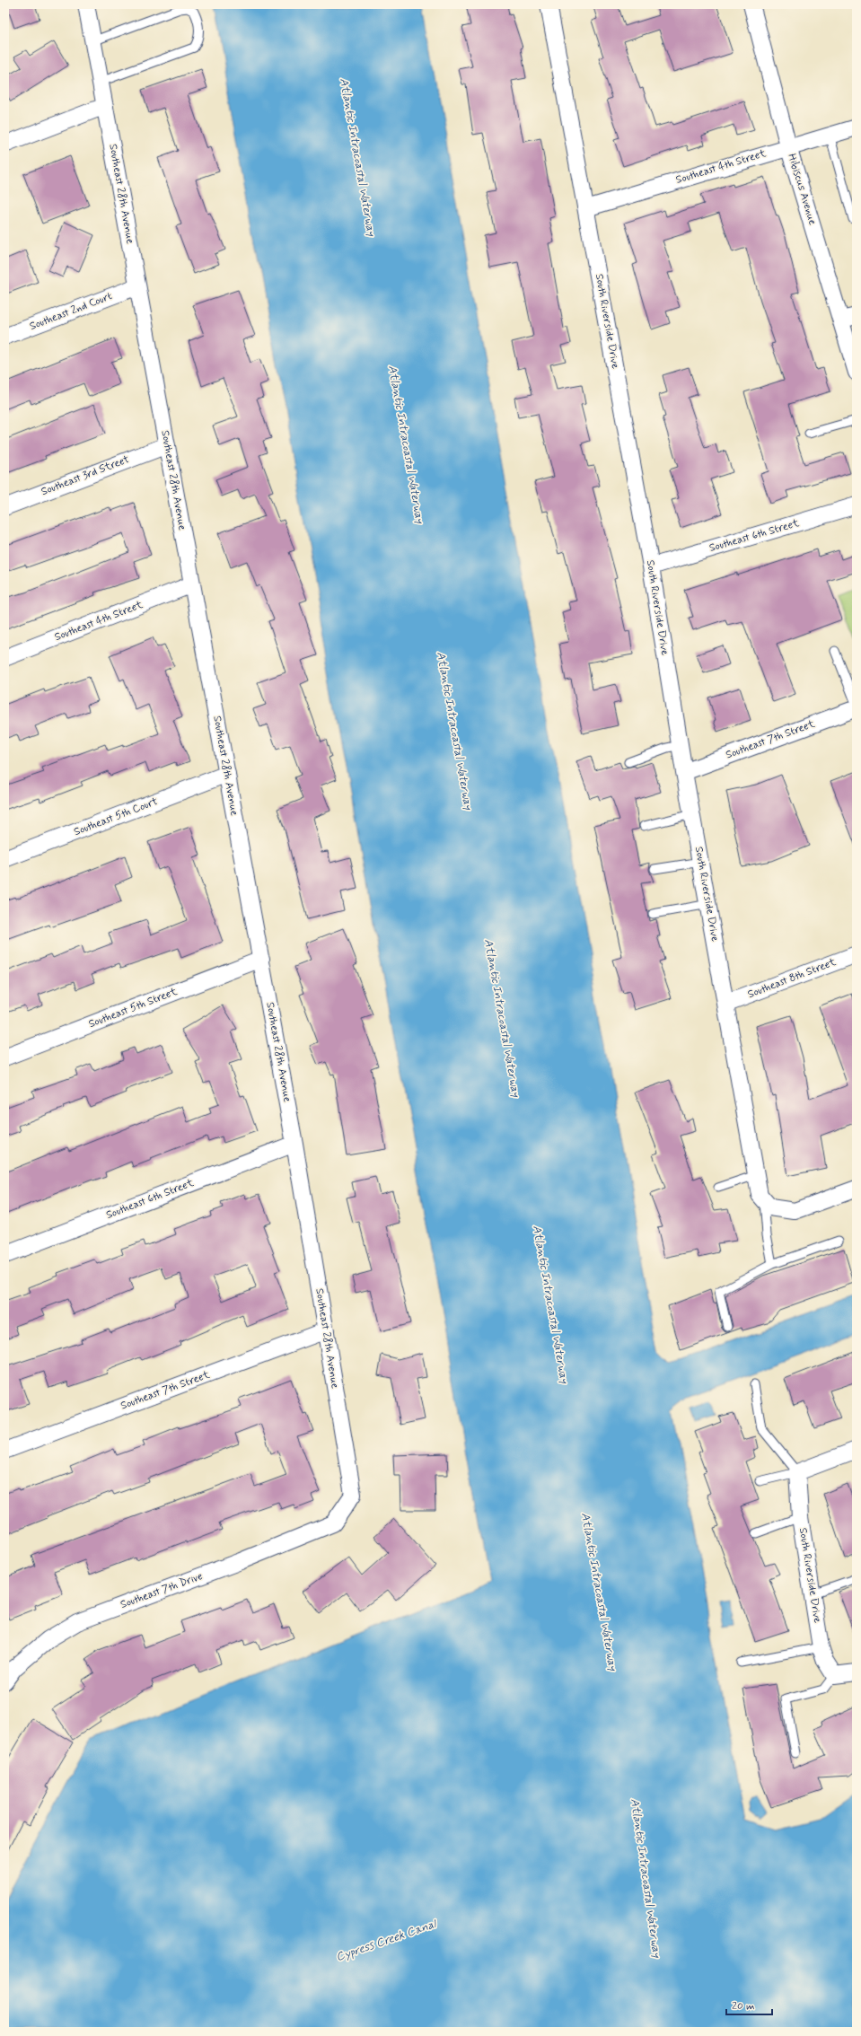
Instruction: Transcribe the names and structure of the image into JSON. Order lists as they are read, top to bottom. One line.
{"streets":{"street":["Southeast 4th Street","Hibiscus Avenue","Southeast 28th Avenue","Southeast 2nd Court","South Riverside Drive","Southeast 3rd Street","Southeast 6th Street","Southeast 7th Street","Southeast 5th Court","Southeast 8th Street","Southeast 5th Street","Southeast 7th Drive"]},"crossings":[["Southeast 4th Street","Hibiscus Avenue"],["Southeast 4th Street","Southeast 28th Avenue"],["Southeast 4th Street","South Riverside Drive"],["Southeast 28th Avenue","Southeast 2nd Court"],["Southeast 28th Avenue","Southeast 3rd Street"],["Southeast 28th Avenue","Southeast 6th Street"],["Southeast 28th Avenue","Southeast 7th Street"],["Southeast 28th Avenue","Southeast 5th Court"],["Southeast 28th Avenue","Southeast 5th Street"],["Southeast 28th Avenue","Southeast 7th Drive"],["South Riverside Drive","Southeast 6th Street"],["South Riverside Drive","Southeast 7th Street"],["South Riverside Drive","Southeast 8th Street"]],"water":["Atlantic Intracoastal Waterway","Cypress Creek Canal"],"scale_bar":"20 m"}
